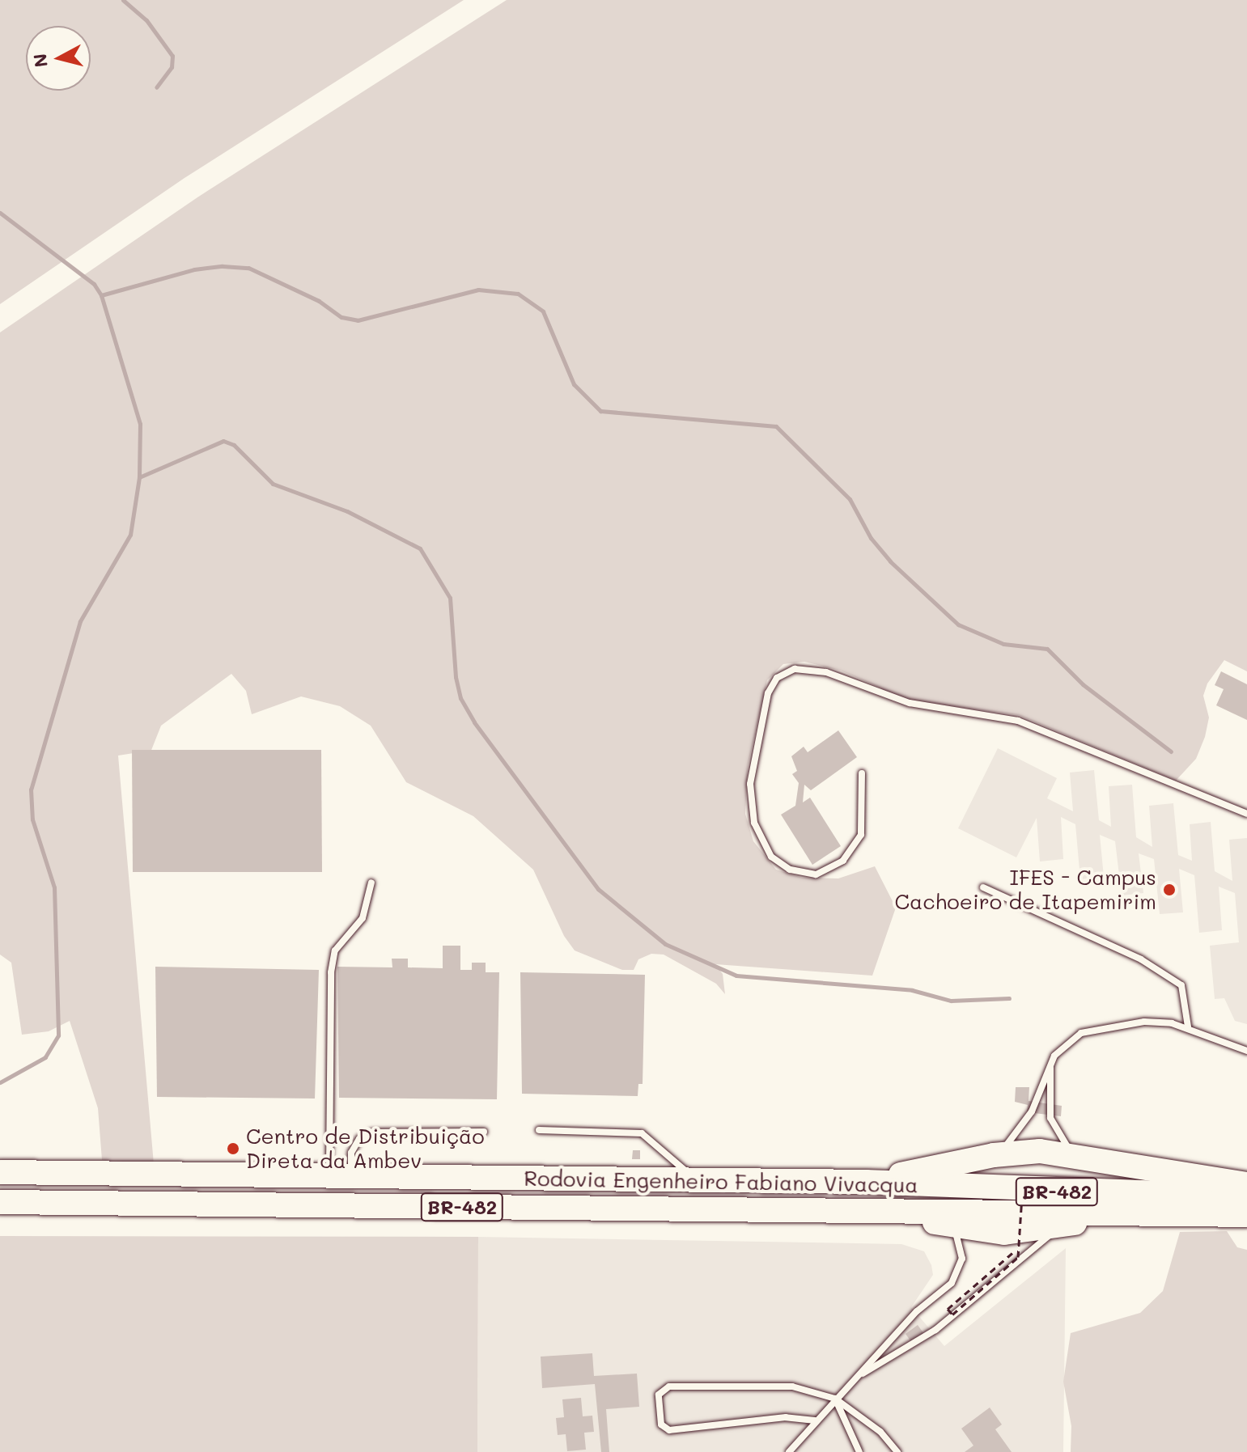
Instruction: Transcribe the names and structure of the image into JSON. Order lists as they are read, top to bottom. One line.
{"streets":{"highway":["Rodovia Engenheiro Fabiano Vivacqua","BR-482"]},"places":["IFES - Campus Cachoeiro de Itapemirim","Centro de Distribuição Direta da Ambev"],"north":"left"}
